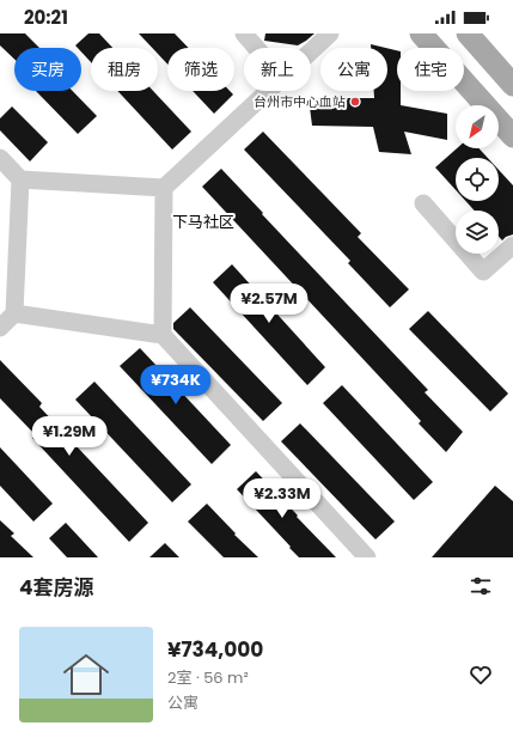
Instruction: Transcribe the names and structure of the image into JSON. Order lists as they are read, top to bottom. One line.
{"districts":["下马社区"],"places":["台州市中心血站"],"north":"bottom left","page":{"status":"20:21","chip":["买房","租房","筛选","新上","公寓","住宅"],"price":["¥2.57M","¥734K","¥1.29M","¥2.33M"],"heading":"4套房源","list":[{"name":"¥734,000","note":"2室 · 56 m² · 公寓"}]}}
